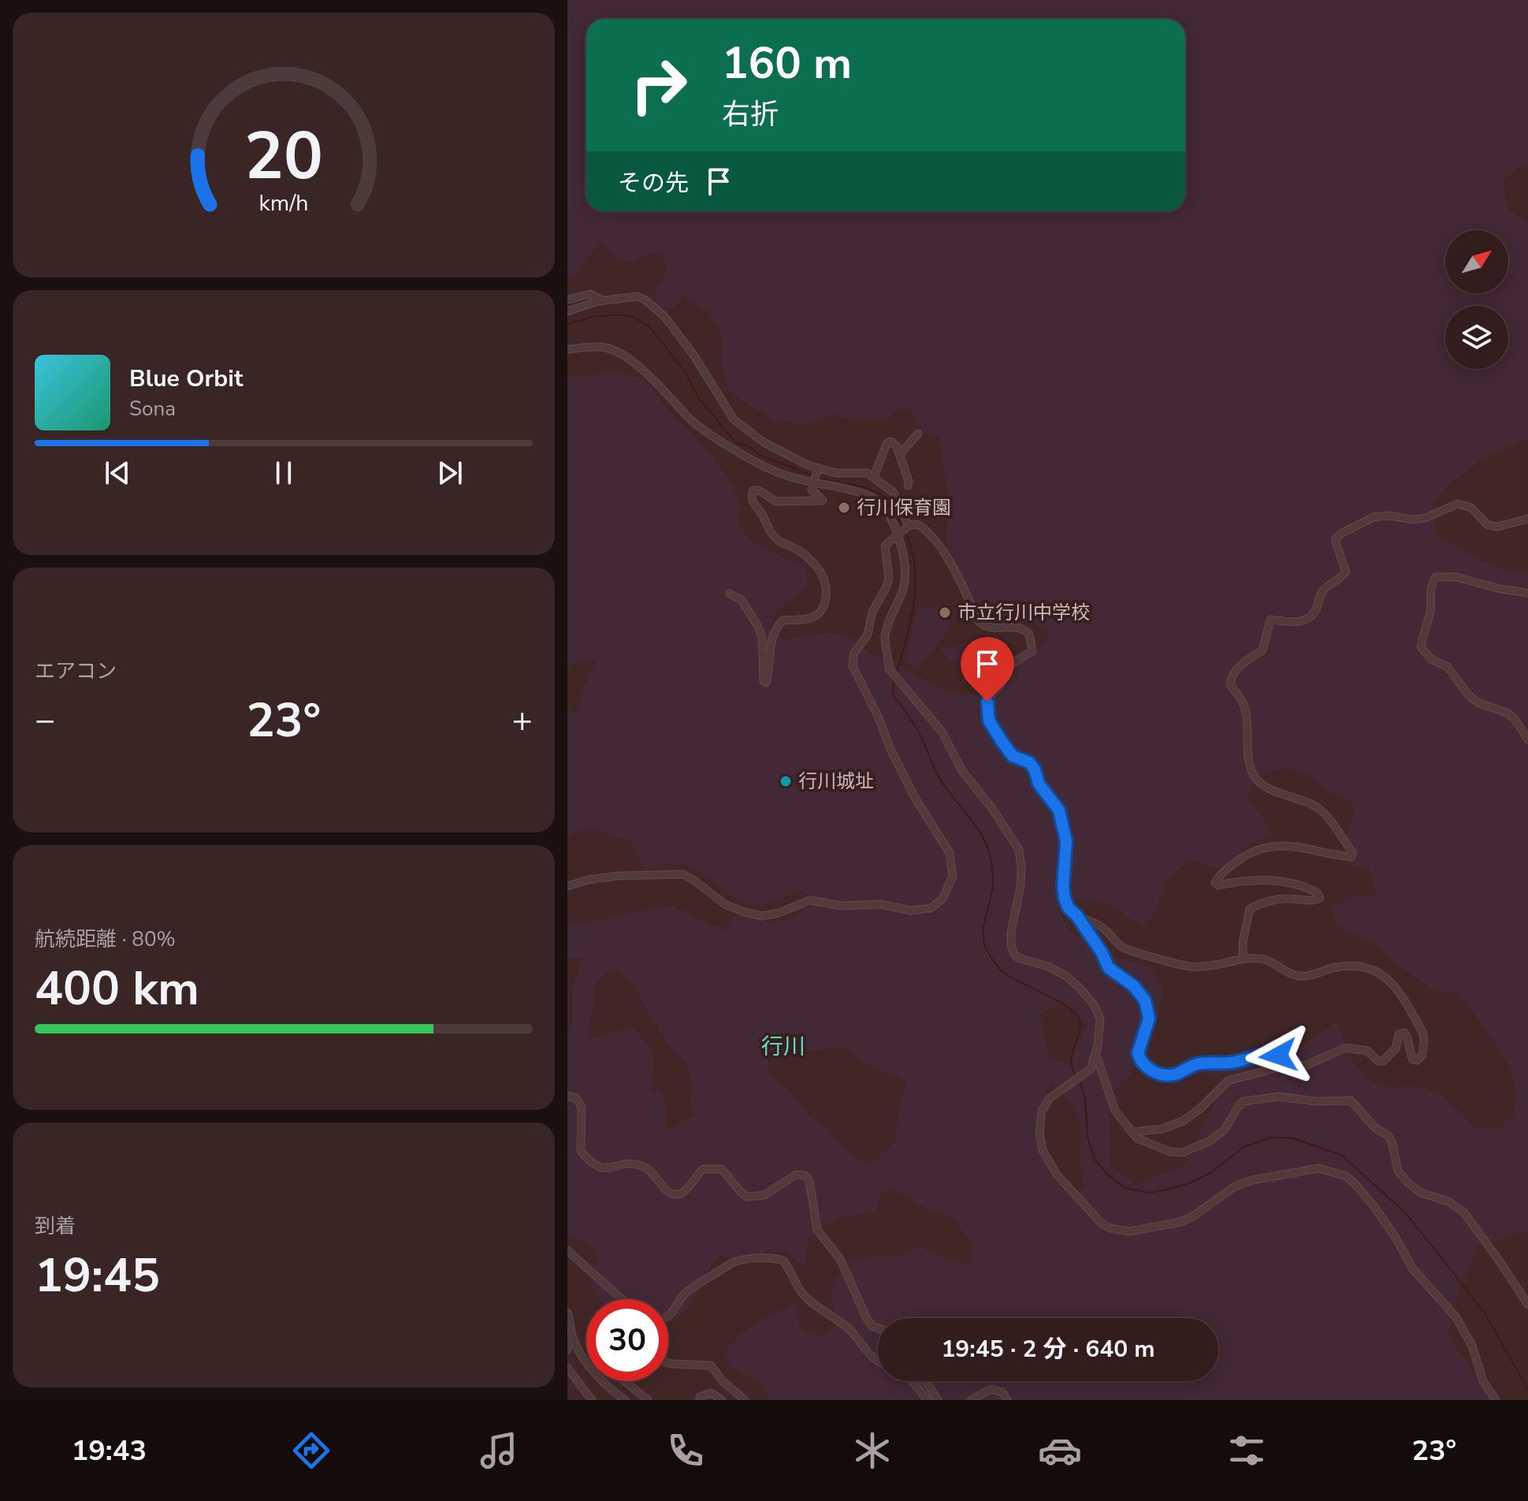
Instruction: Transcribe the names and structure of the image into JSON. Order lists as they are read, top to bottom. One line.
{"districts":["行川"],"places":["行川保育園","市立行川中学校","行川城址"],"north":"top right","page":{"turn":["160 m","右折"],"then":"その先","song":["Blue Orbit","Sona"],"tile":["エアコン",["航続距離 · 80%","400 km"],["到着","19:45"]],"heat":["−","23°","+"],"limit":"30","trip":"19:45 · 2 分 · 640 m","tabs":["19:43","23°"],"gauge":["20","km/h"]}}
